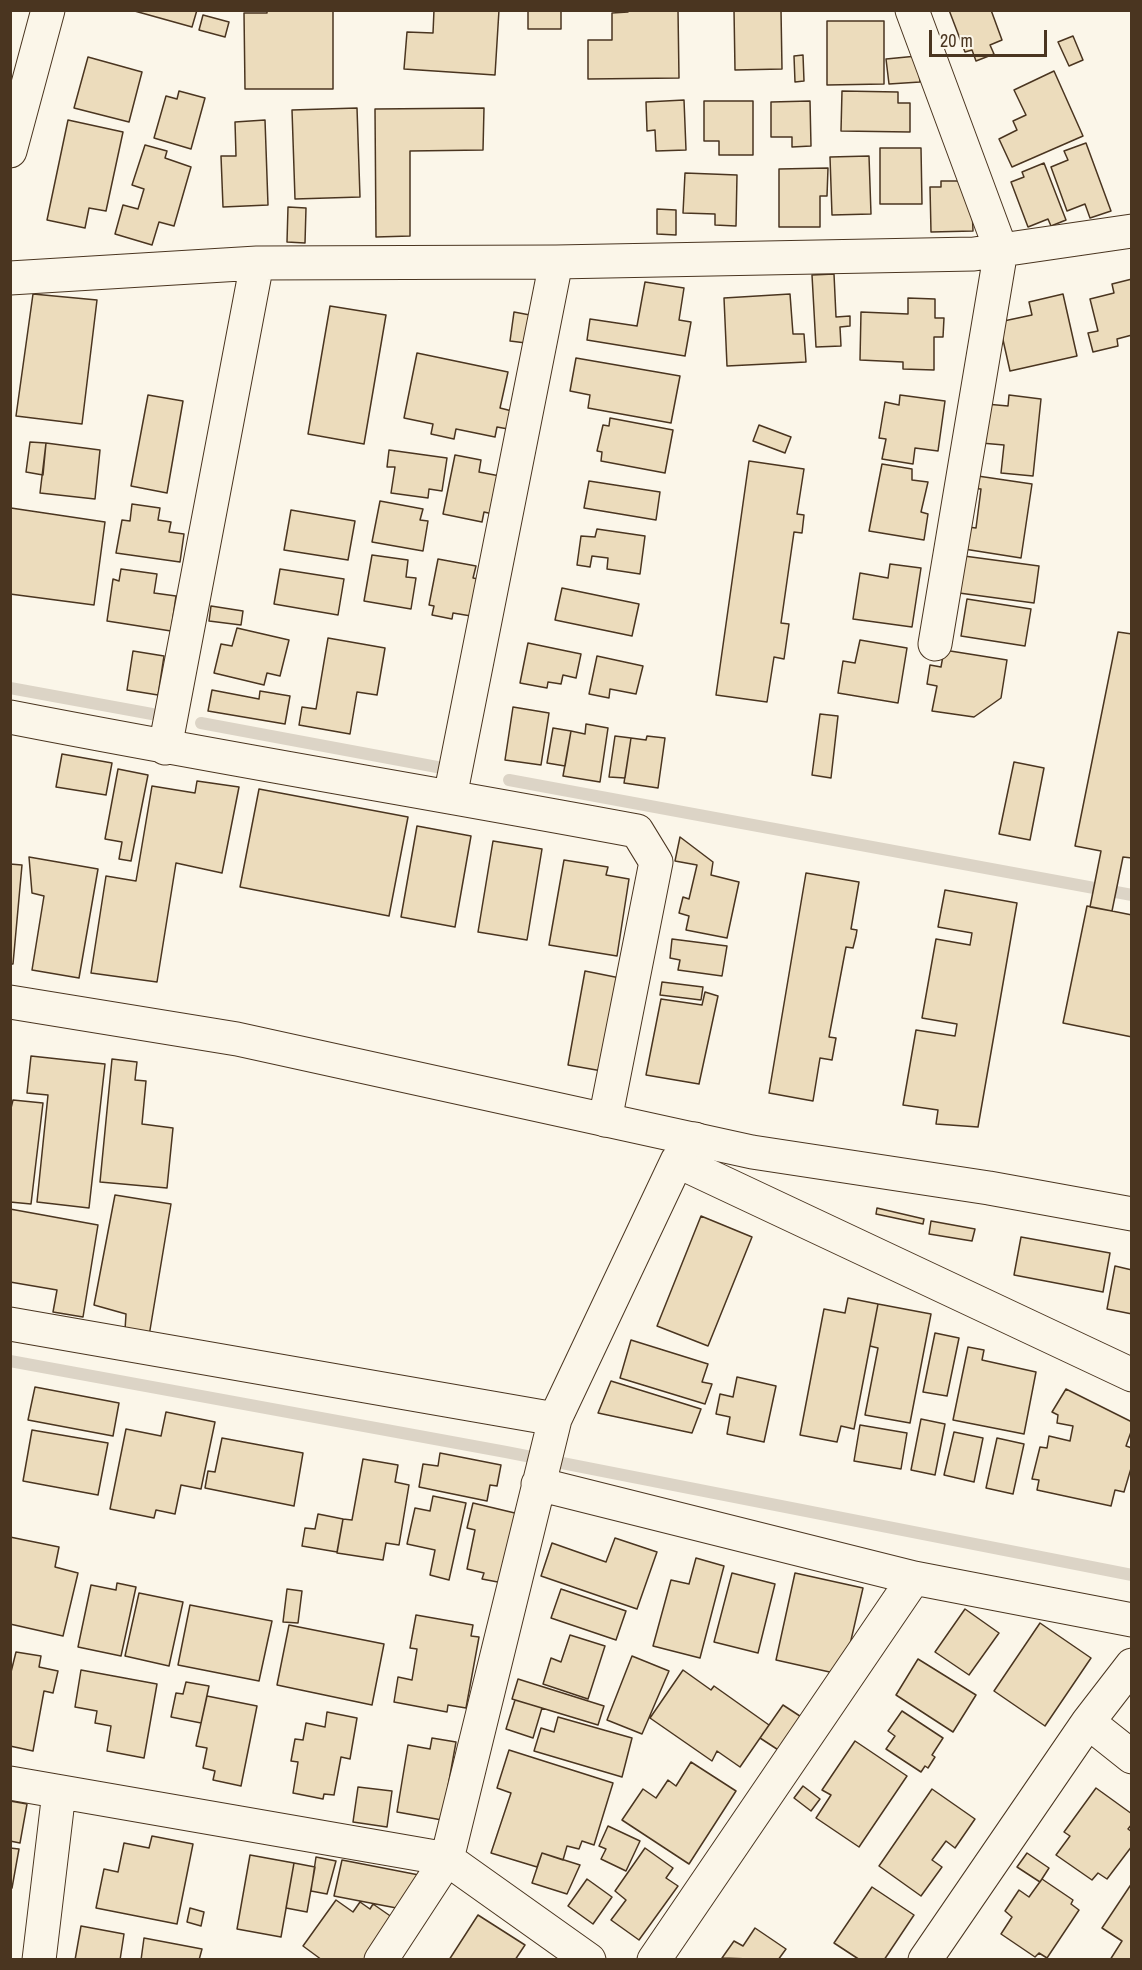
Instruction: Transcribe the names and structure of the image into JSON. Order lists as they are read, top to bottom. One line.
{"scale_bar":"20 m"}
